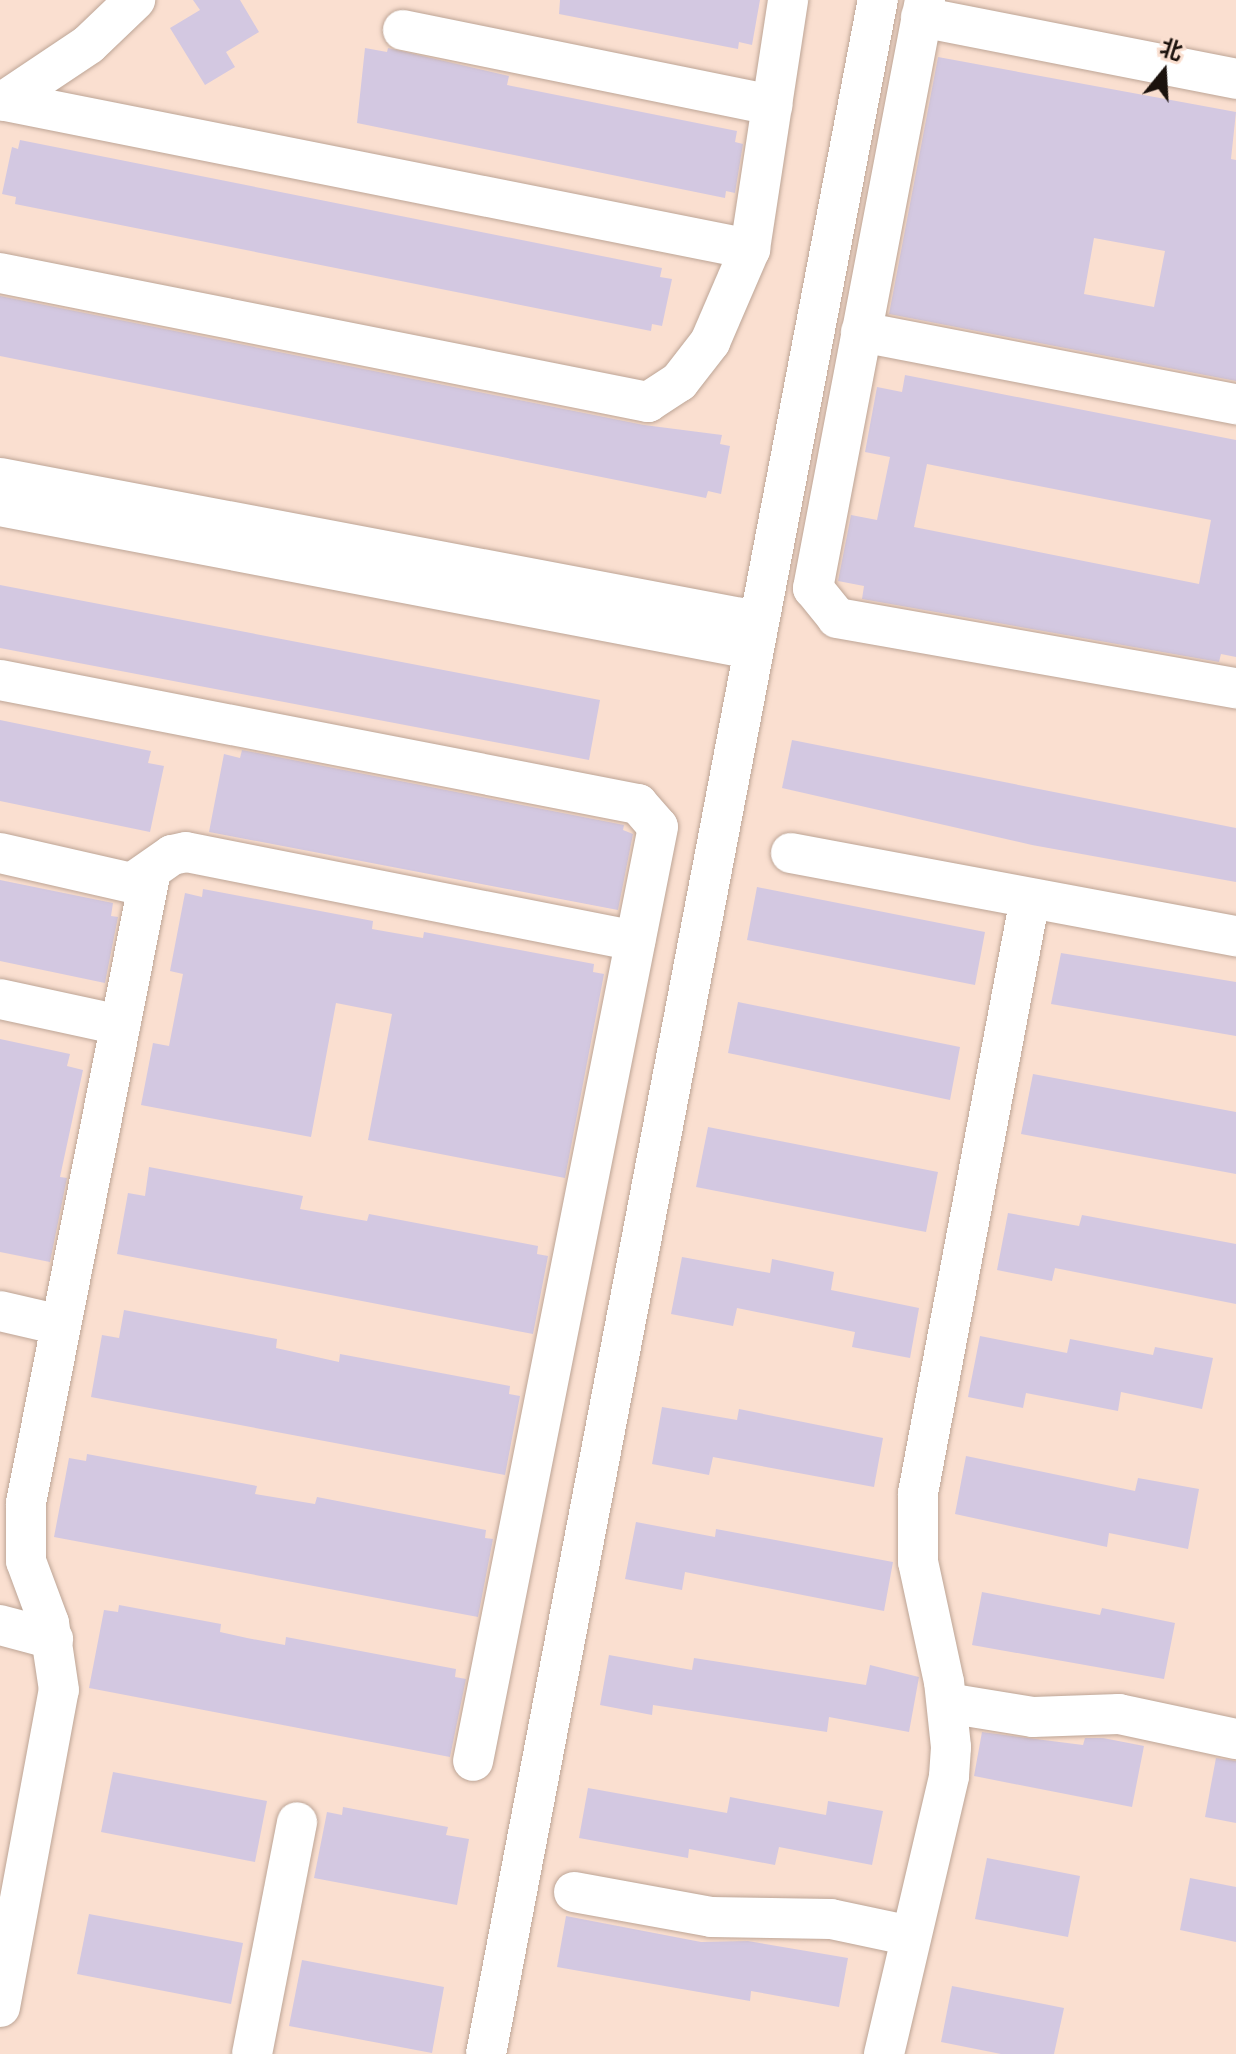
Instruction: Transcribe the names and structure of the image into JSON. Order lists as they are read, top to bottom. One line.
{"north":"top"}
